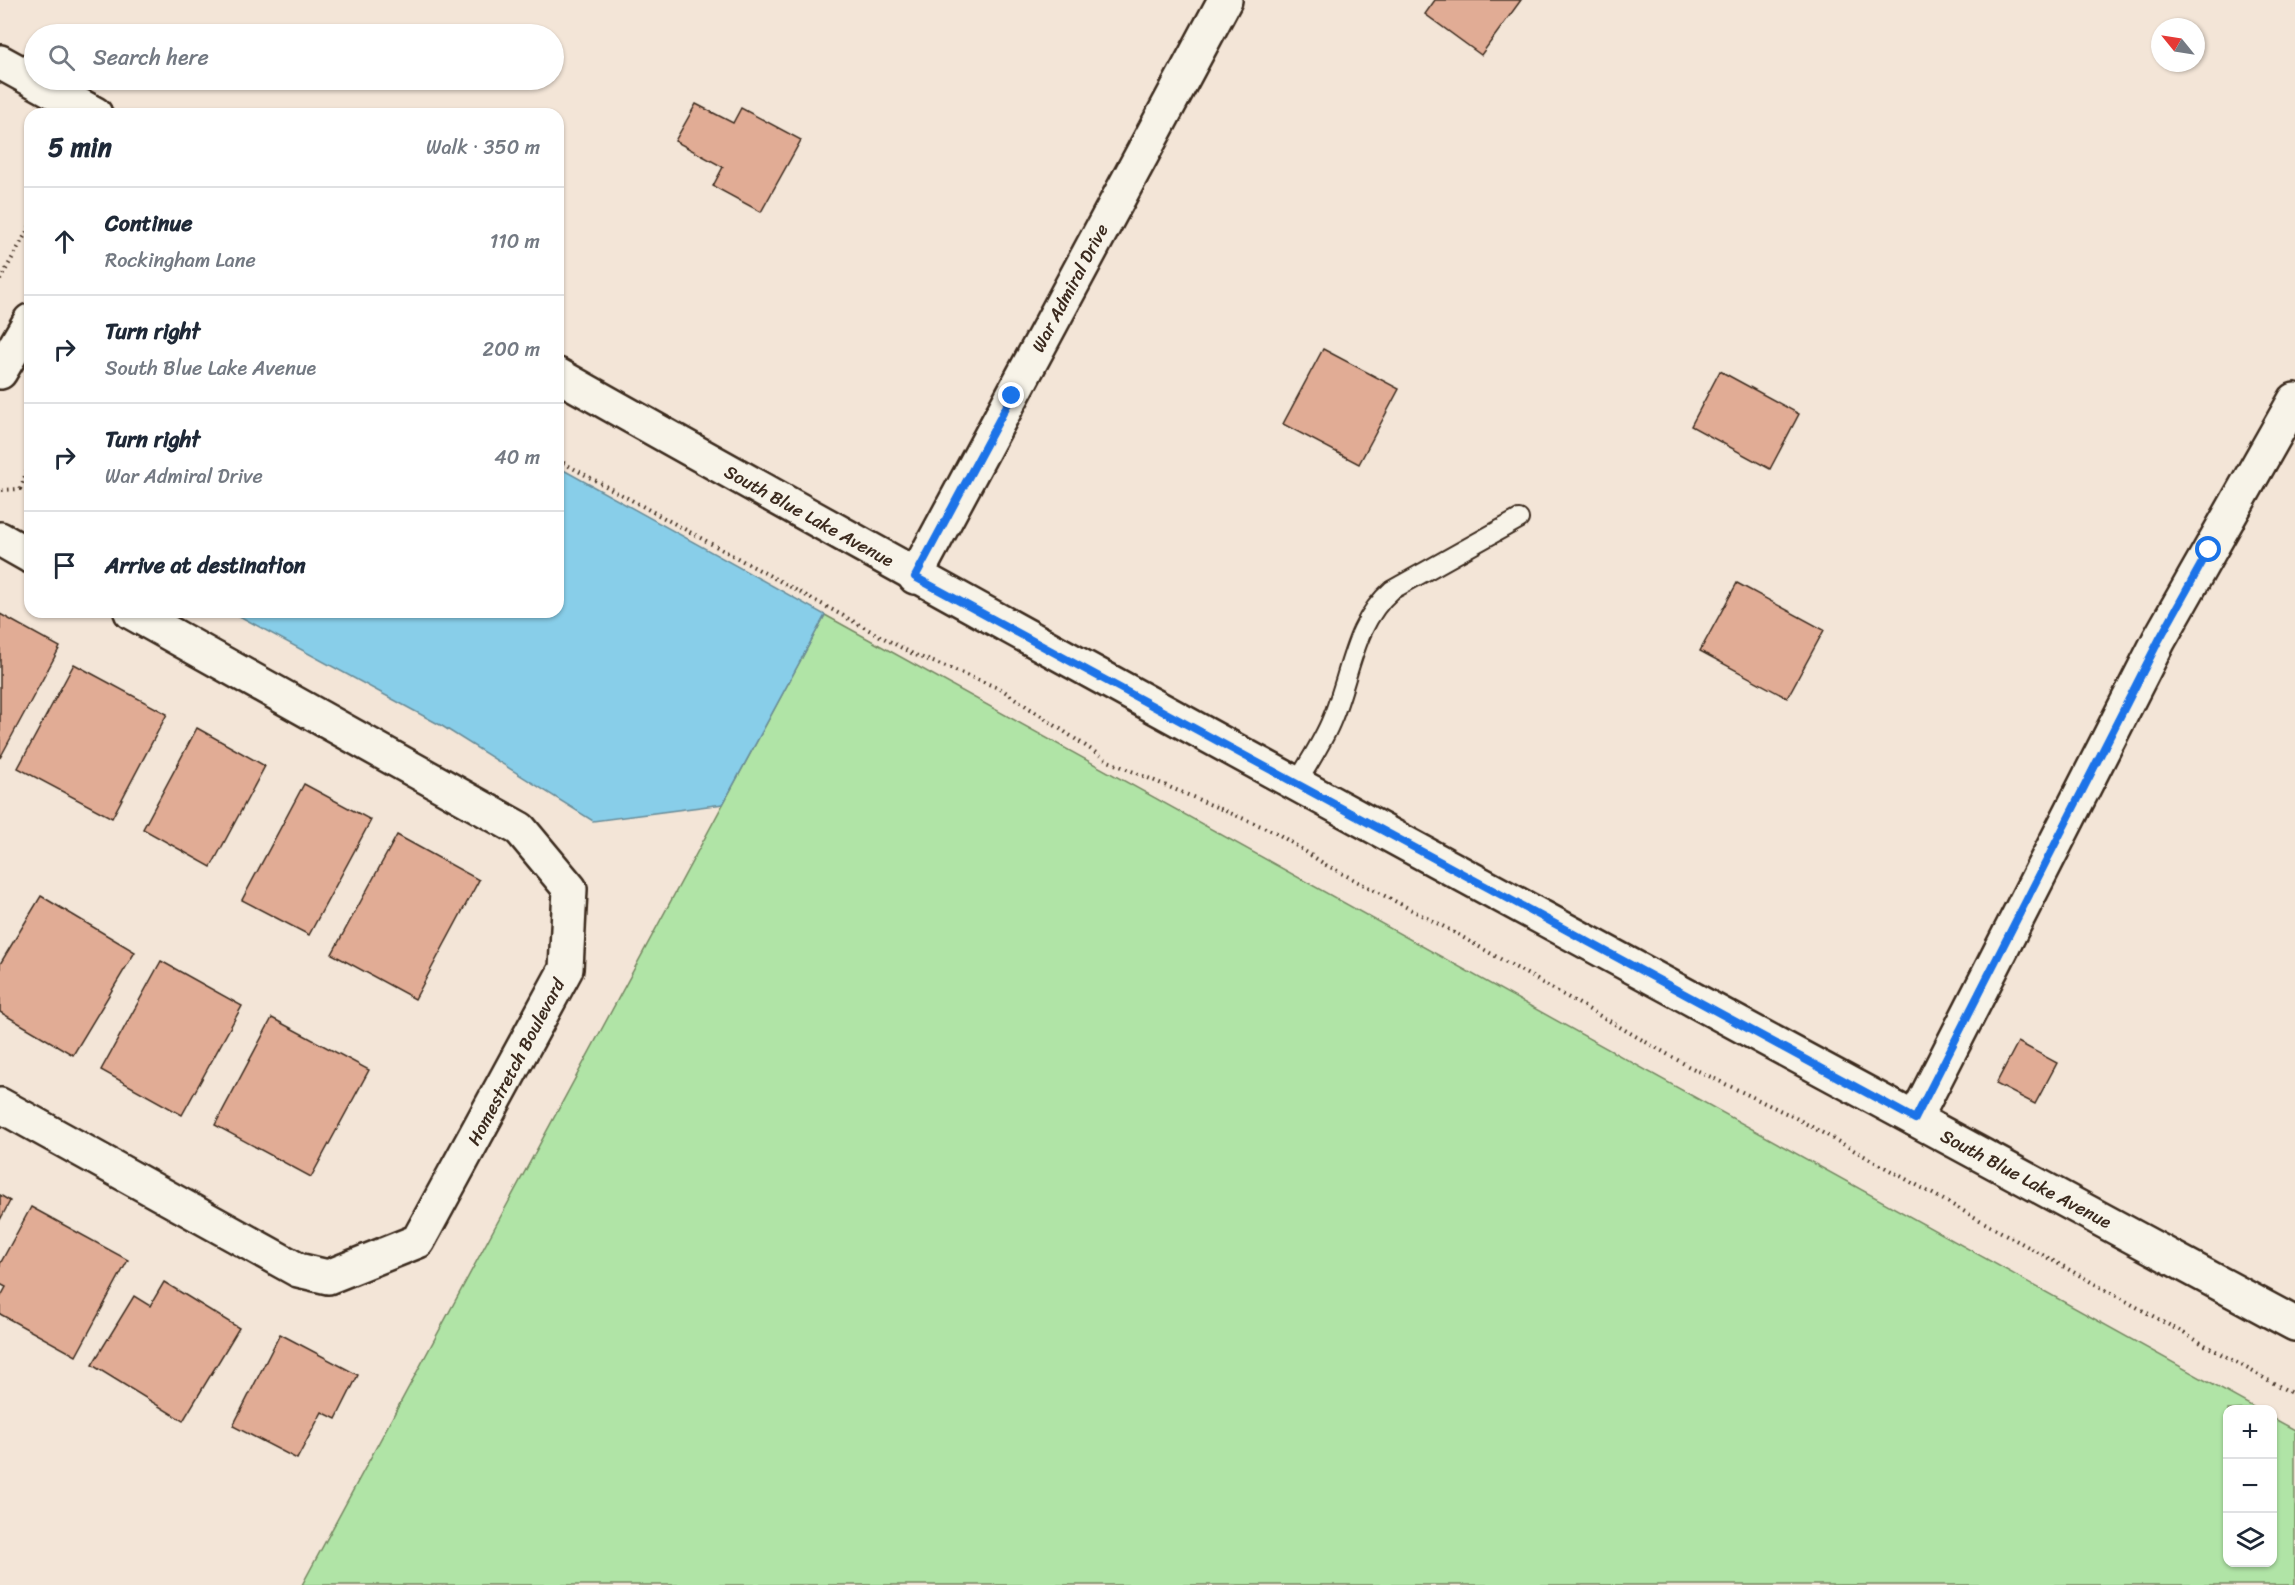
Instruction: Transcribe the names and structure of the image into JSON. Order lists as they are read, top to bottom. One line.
{"streets":{"street":["War Admiral Drive","South Blue Lake Avenue","Homestretch Boulevard"]},"crossings":[["War Admiral Drive","South Blue Lake Avenue"]],"north":"top left","page":{"search":"Search here","heading":["5 min","Walk · 350 m"],"list":[["Continue","Rockingham Lane","110 m"],["Turn right","South Blue Lake Avenue","200 m"],["Turn right","War Admiral Drive","40 m"],"Arrive at destination"],"map_buttons":["+","−"]}}
